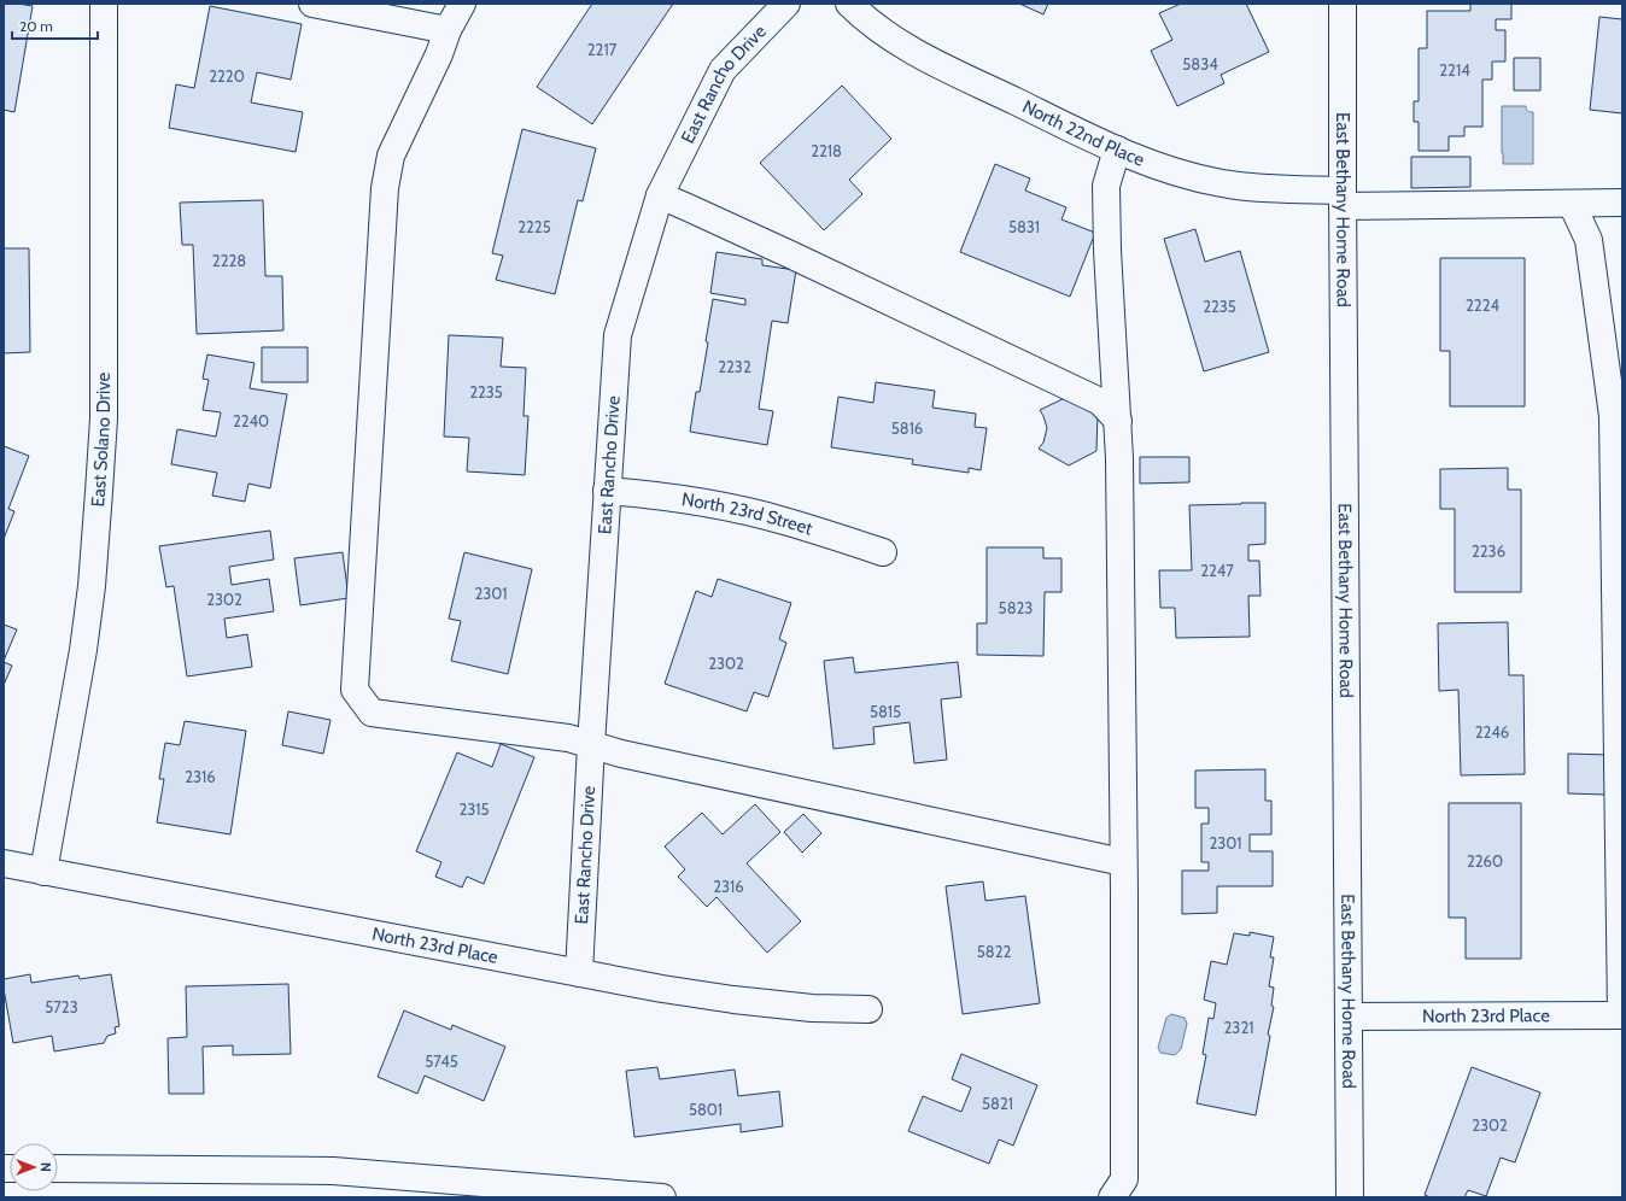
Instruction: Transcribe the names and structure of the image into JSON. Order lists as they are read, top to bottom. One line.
{"streets":{"street":["East Rancho Drive","North 22nd Place","East Bethany Home Road","East Solano Drive","North 23rd Street","North 23rd Place"]},"crossings":[["East Rancho Drive","North 23rd Street"],["East Rancho Drive","North 23rd Place"],["North 22nd Place","East Bethany Home Road"],["East Bethany Home Road","North 23rd Place"],["East Solano Drive","North 23rd Place"]],"house_numbers":["2217","5834","2214","2220","2218","2225","5831","2228","2224","2235","2232","2235","2240","5816","2236","2247","2301","2302","5823","2302","5815","2246","2316","2315","2301","2260","2316","5822","5723","2321","5745","5821","5801","2302"],"scale_bar":"20 m","north":"right"}
